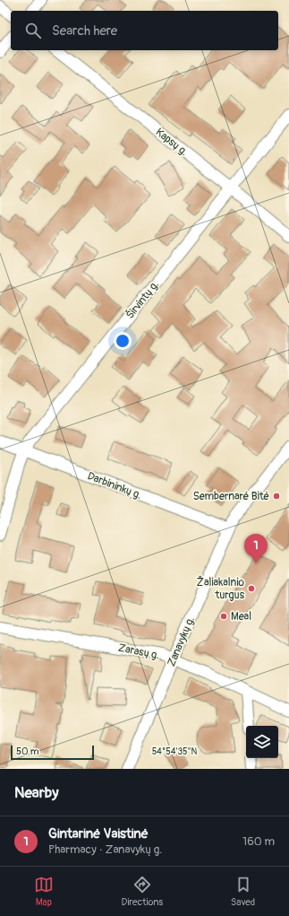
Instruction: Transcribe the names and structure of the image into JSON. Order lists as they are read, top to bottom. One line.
{"streets":{"street":["Kapsų g.","Širvintų g.","Darbininkų g.","Zanavykų g.","Zarasų g."]},"crossings":[["Kapsų g.","Širvintų g."],["Širvintų g.","Darbininkų g."],["Darbininkų g.","Zanavykų g."],["Zanavykų g.","Zarasų g."]],"places":["Sembernarė Bitė","Žaliakalnio turgus","Meal"],"scale_bar":"50 m","page":{"search":"Search here","pins":"1","scale":"50 m","heading":"Nearby","list":[{"mark":"1","name":"Gintarinė Vaistinė","note":"Pharmacy · Zanavykų g.","value":"160 m"}],"nav":["Map","Directions","Saved"]},"coordinates":["54°54'35\"N"]}
